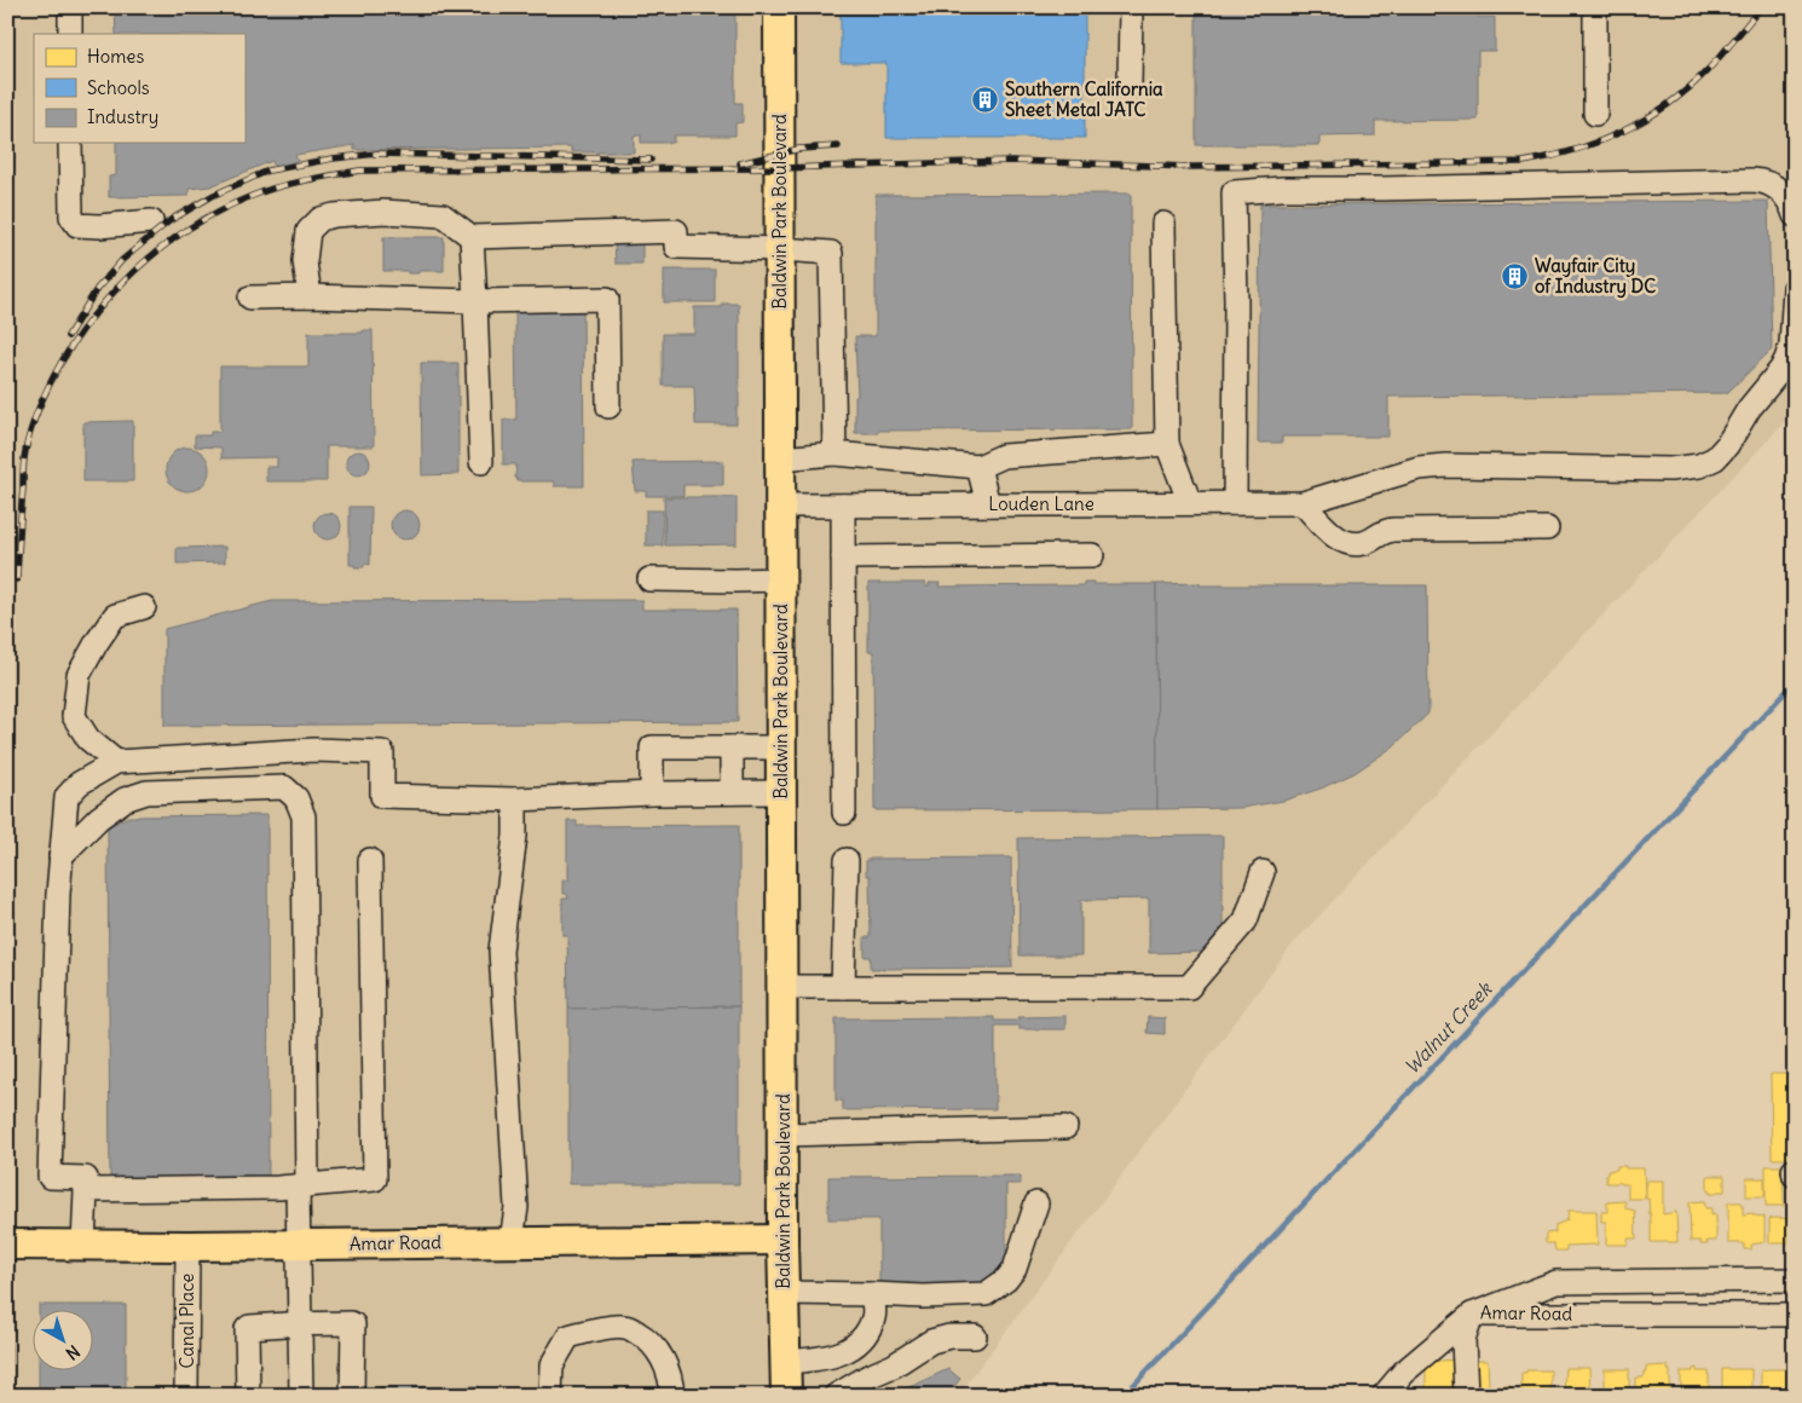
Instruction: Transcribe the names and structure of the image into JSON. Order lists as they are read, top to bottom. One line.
{"streets":{"main road":["Baldwin Park Boulevard","Amar Road"],"street":["Louden Lane","Canal Place"]},"crossings":[["Baldwin Park Boulevard","Louden Lane"],["Baldwin Park Boulevard","Amar Road"],["Amar Road","Canal Place"]],"water":["Walnut Creek"],"places":{"building":["Southern California Sheet Metal JATC","Wayfair City of Industry DC"]},"legend":["Homes","Schools","Industry"],"north":"bottom right"}
